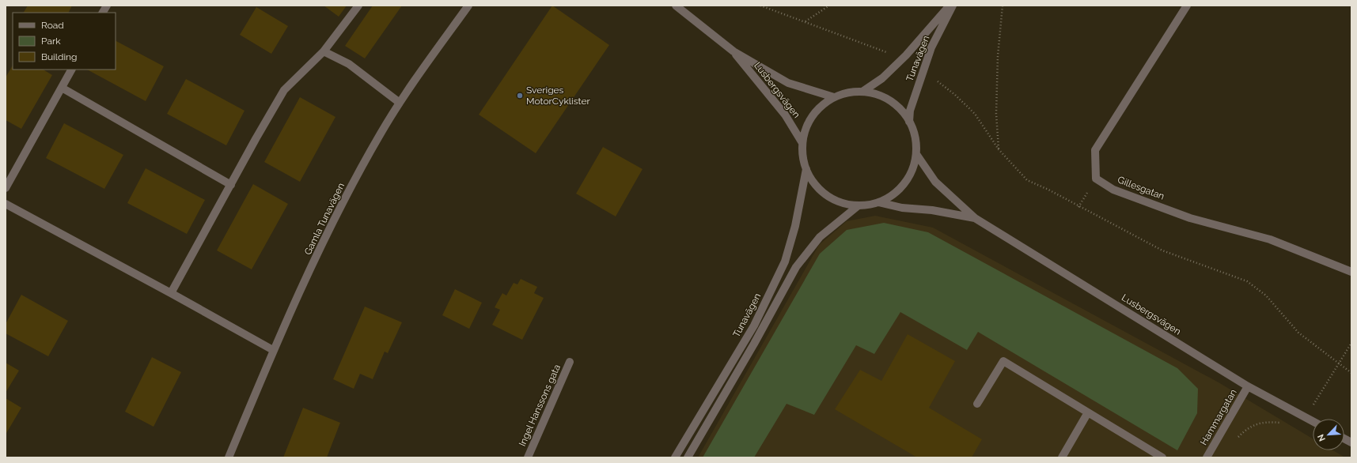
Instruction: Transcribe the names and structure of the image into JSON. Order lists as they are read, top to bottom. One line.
{"streets":{"street":["Tunavägen","Lusbergsvägen","Gillesgatan","Gamla Tunavägen","Ingel Hanssons gata","Hammargatan"]},"crossings":[["Lusbergsvägen","Hammargatan"]],"places":["Sveriges MotorCyklister"],"legend":["Road","Park","Building"],"north":"bottom left"}
